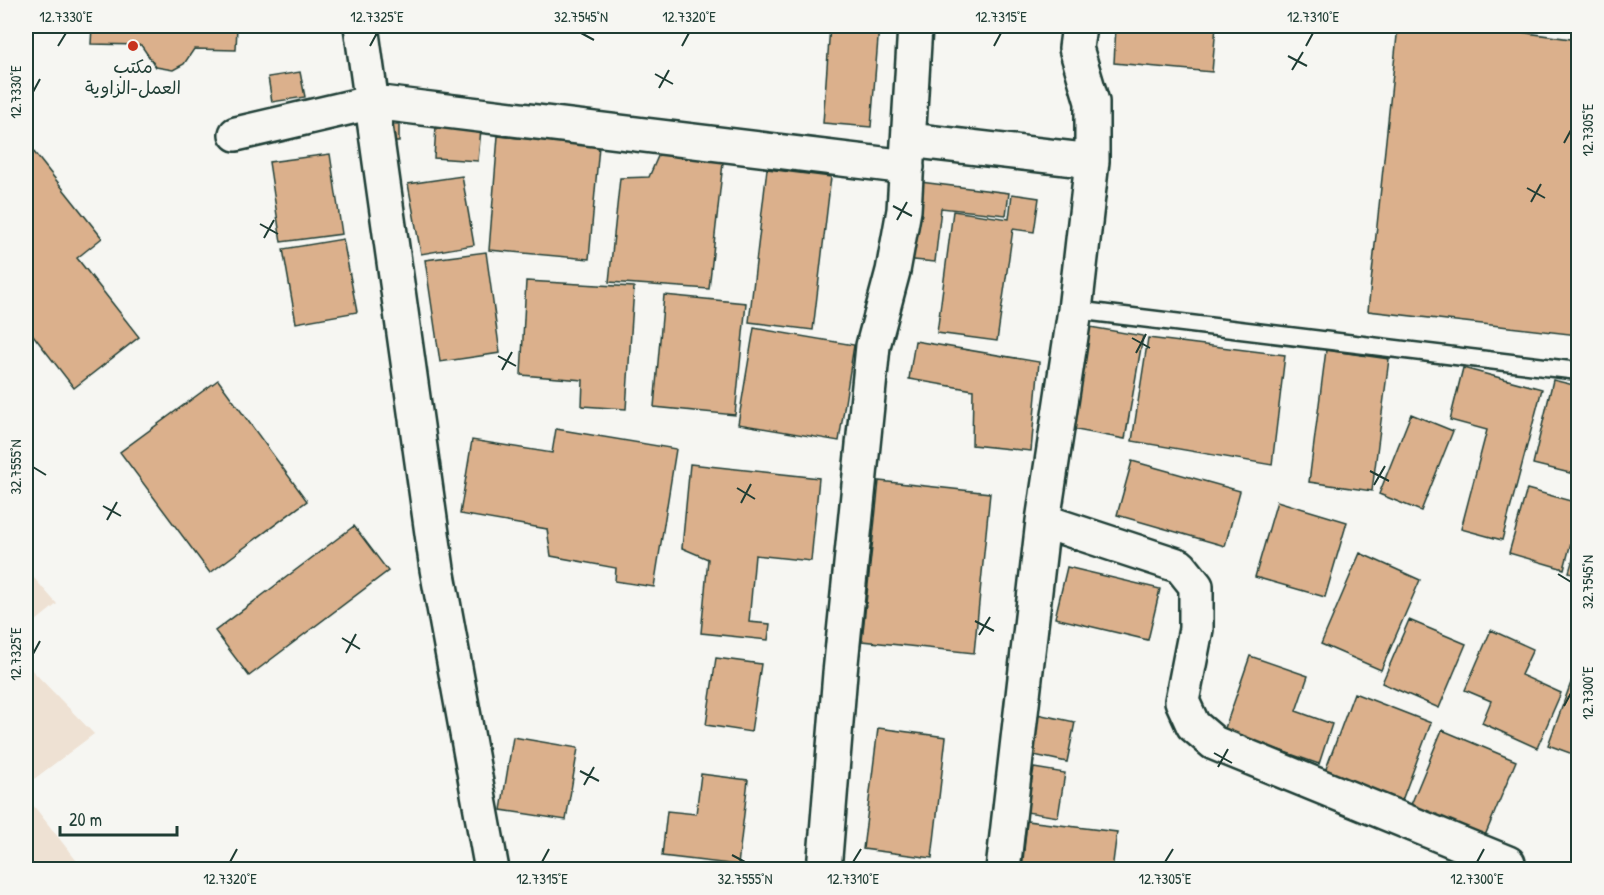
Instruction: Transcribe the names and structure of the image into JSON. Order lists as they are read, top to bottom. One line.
{"places":["مكتب العمل-الزاوية"],"scale_bar":"20 m","coordinates":["12.7330°E","12.7325°E","32.7545°N","12.7320°E","12.7315°E","12.7310°E","12.7305°E","32.7555°N","12.7300°E"]}
